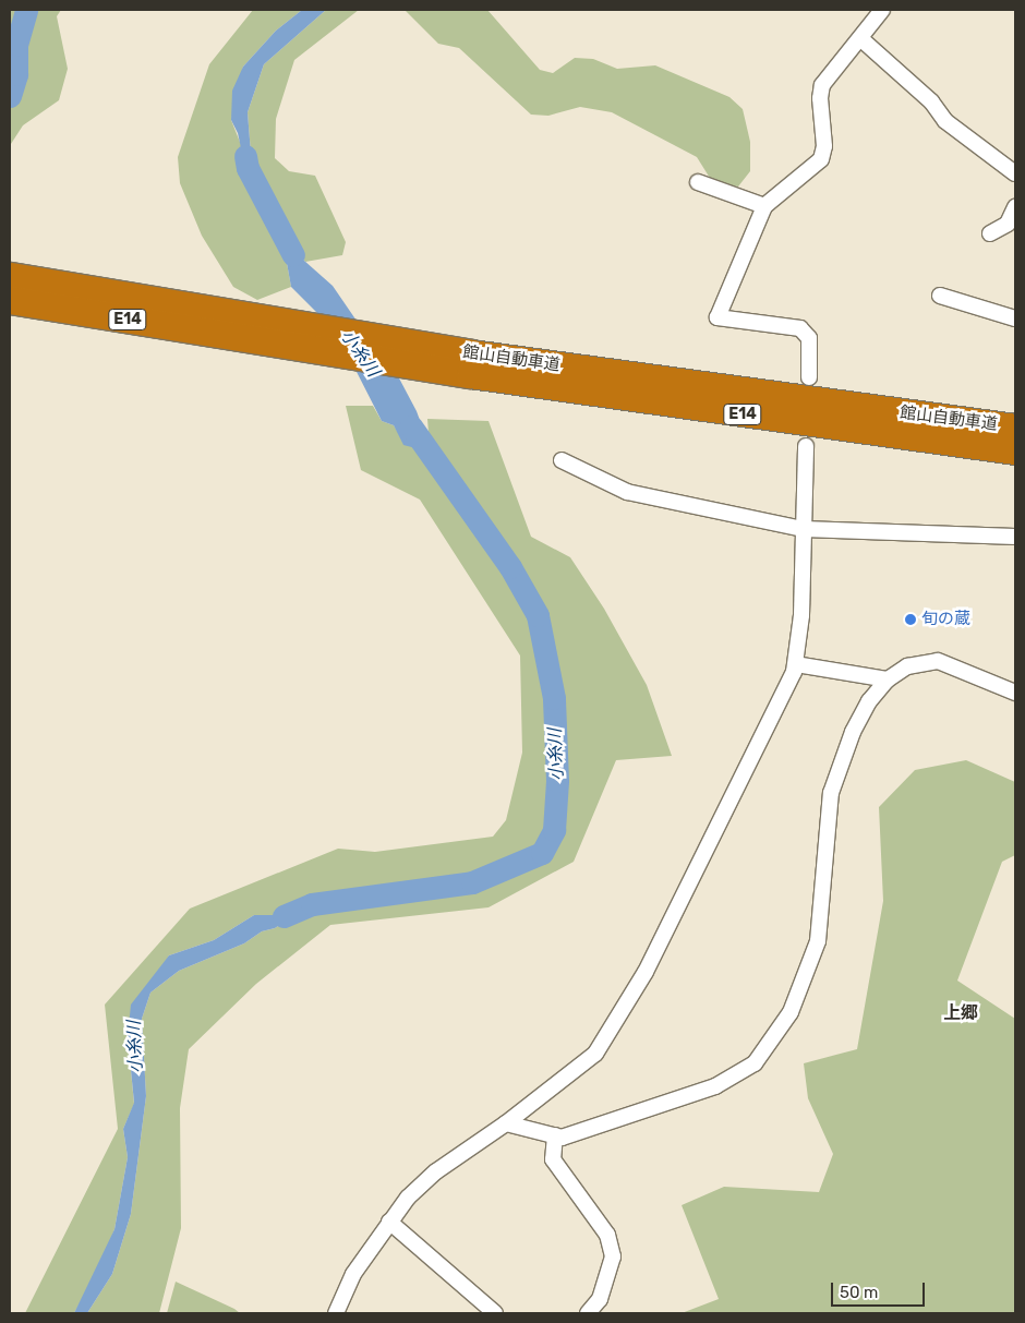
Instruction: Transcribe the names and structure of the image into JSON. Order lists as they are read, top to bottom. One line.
{"streets":{"highway":["E14","館山自動車道"]},"districts":["上郷"],"water":["小糸川"],"places":["旬の蔵"],"scale_bar":"50 m"}
